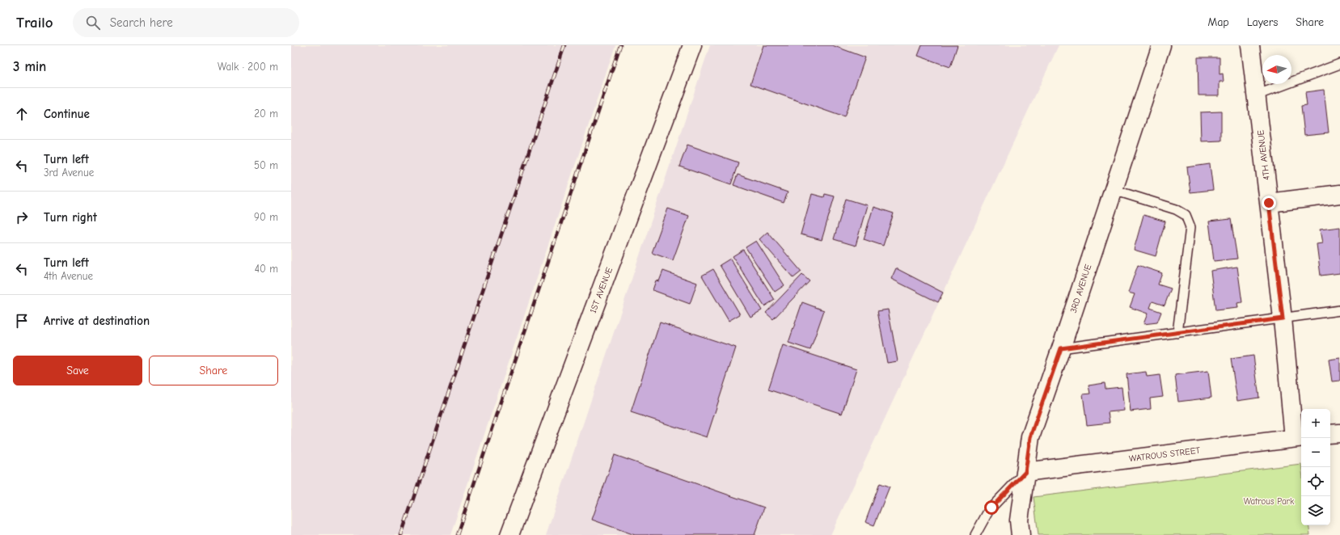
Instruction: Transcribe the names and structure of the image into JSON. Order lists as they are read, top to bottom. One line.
{"streets":{"street":["4TH AVENUE","3RD AVENUE","1ST AVENUE","WATROUS STREET"]},"crossings":[["4TH AVENUE","WATROUS STREET"],["3RD AVENUE","WATROUS STREET"]],"parks":["Watrous Park"],"north":"left","page":{"header":"Trailo","search":"Search here","nav":["Map","Layers","Share"],"heading":["3 min","Walk · 200 m"],"list":[["Continue","20 m"],["Turn left","3rd Avenue","50 m"],["Turn right","90 m"],["Turn left","4th Avenue","40 m"],"Arrive at destination"],"buttons":["Save","Share"],"map_buttons":["+","−"]}}
